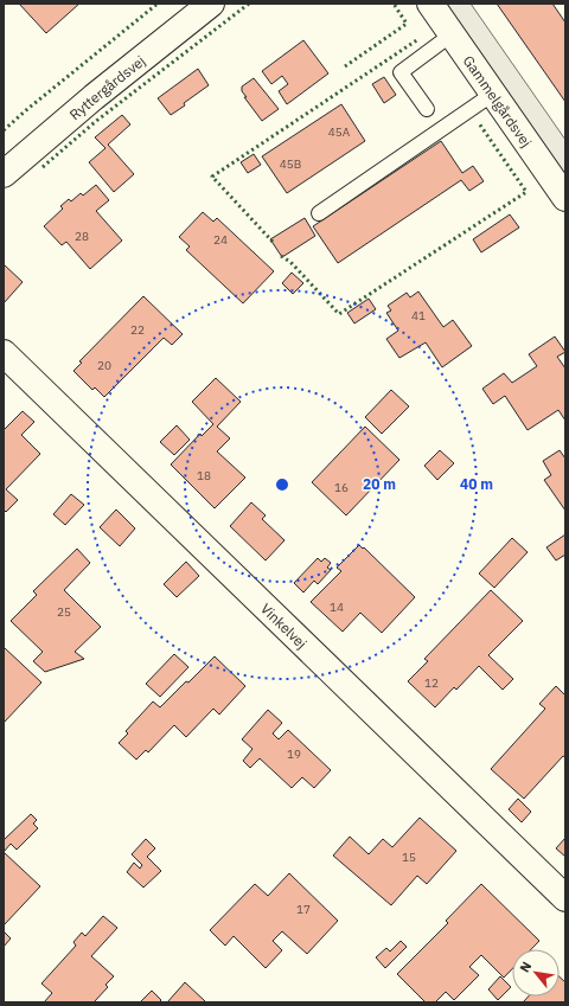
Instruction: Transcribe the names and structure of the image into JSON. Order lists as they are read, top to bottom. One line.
{"streets":{"street":["Ryttergårdsvej","Gammelgårdsvej","Vinkelvej"]},"house_numbers":["45A","45B","28","24","41","22","20","18","16","14","25","12","19","15","17"],"north":"top left","rings":["20 m","40 m"]}
